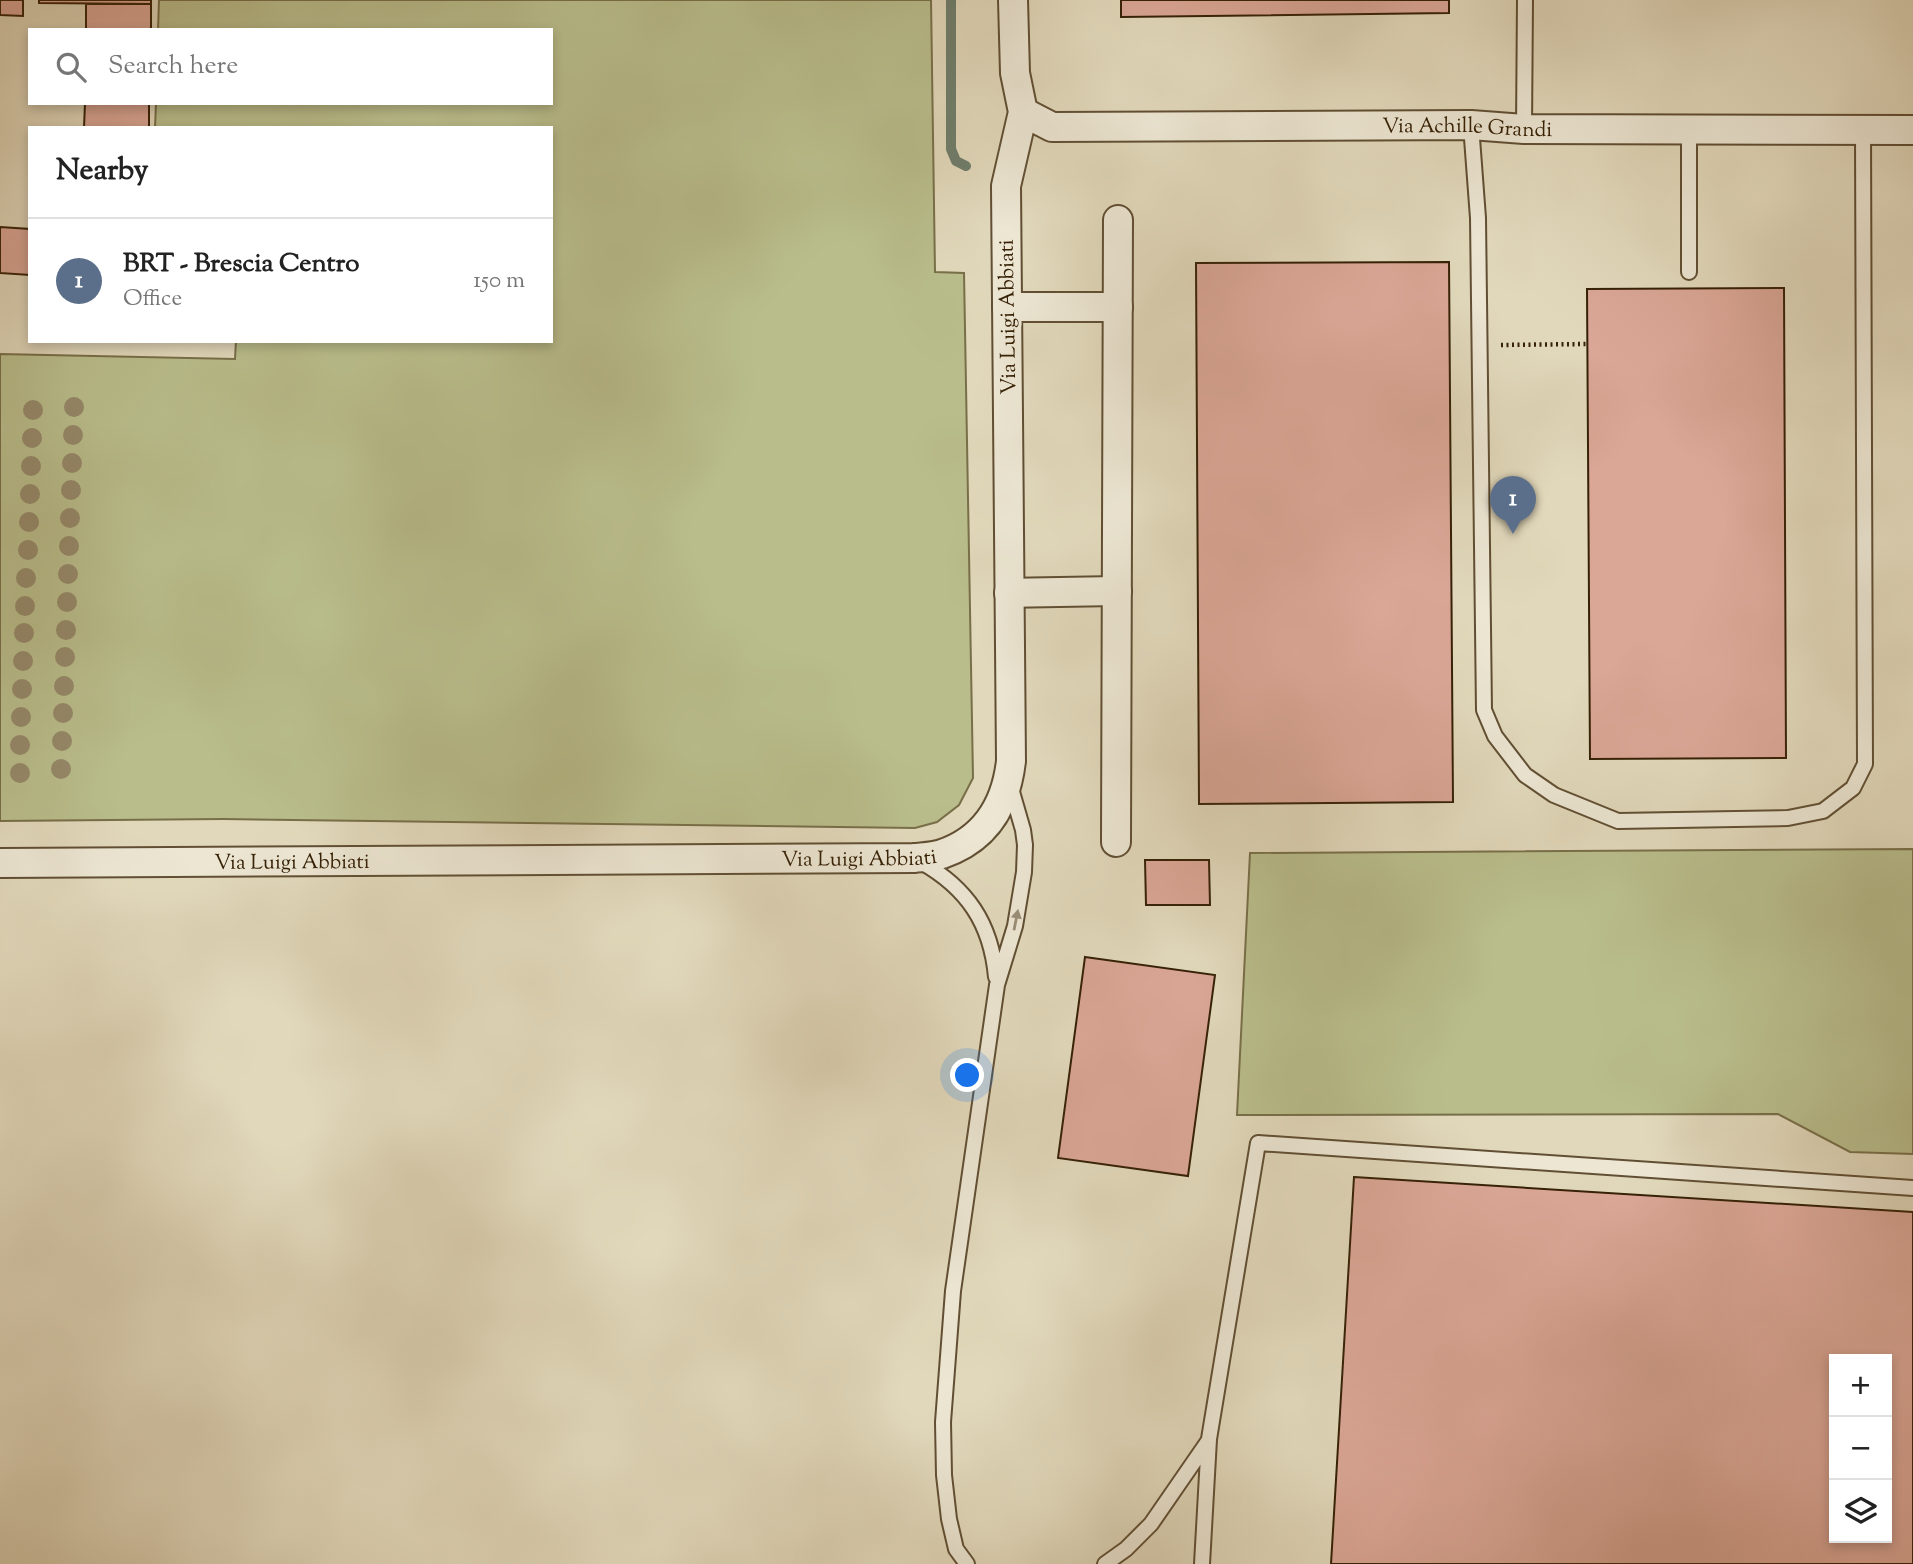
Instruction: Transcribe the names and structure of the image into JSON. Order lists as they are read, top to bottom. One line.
{"streets":{"street":["Via Achille Grandi","Via Luigi Abbiati"]},"crossings":[["Via Achille Grandi","Via Luigi Abbiati"]],"page":{"search":"Search here","heading":"Nearby","list":[{"mark":"1","name":"BRT - Brescia Centro","note":"Office","value":"150 m"}],"pins":"1","map_buttons":["+","−"]}}
